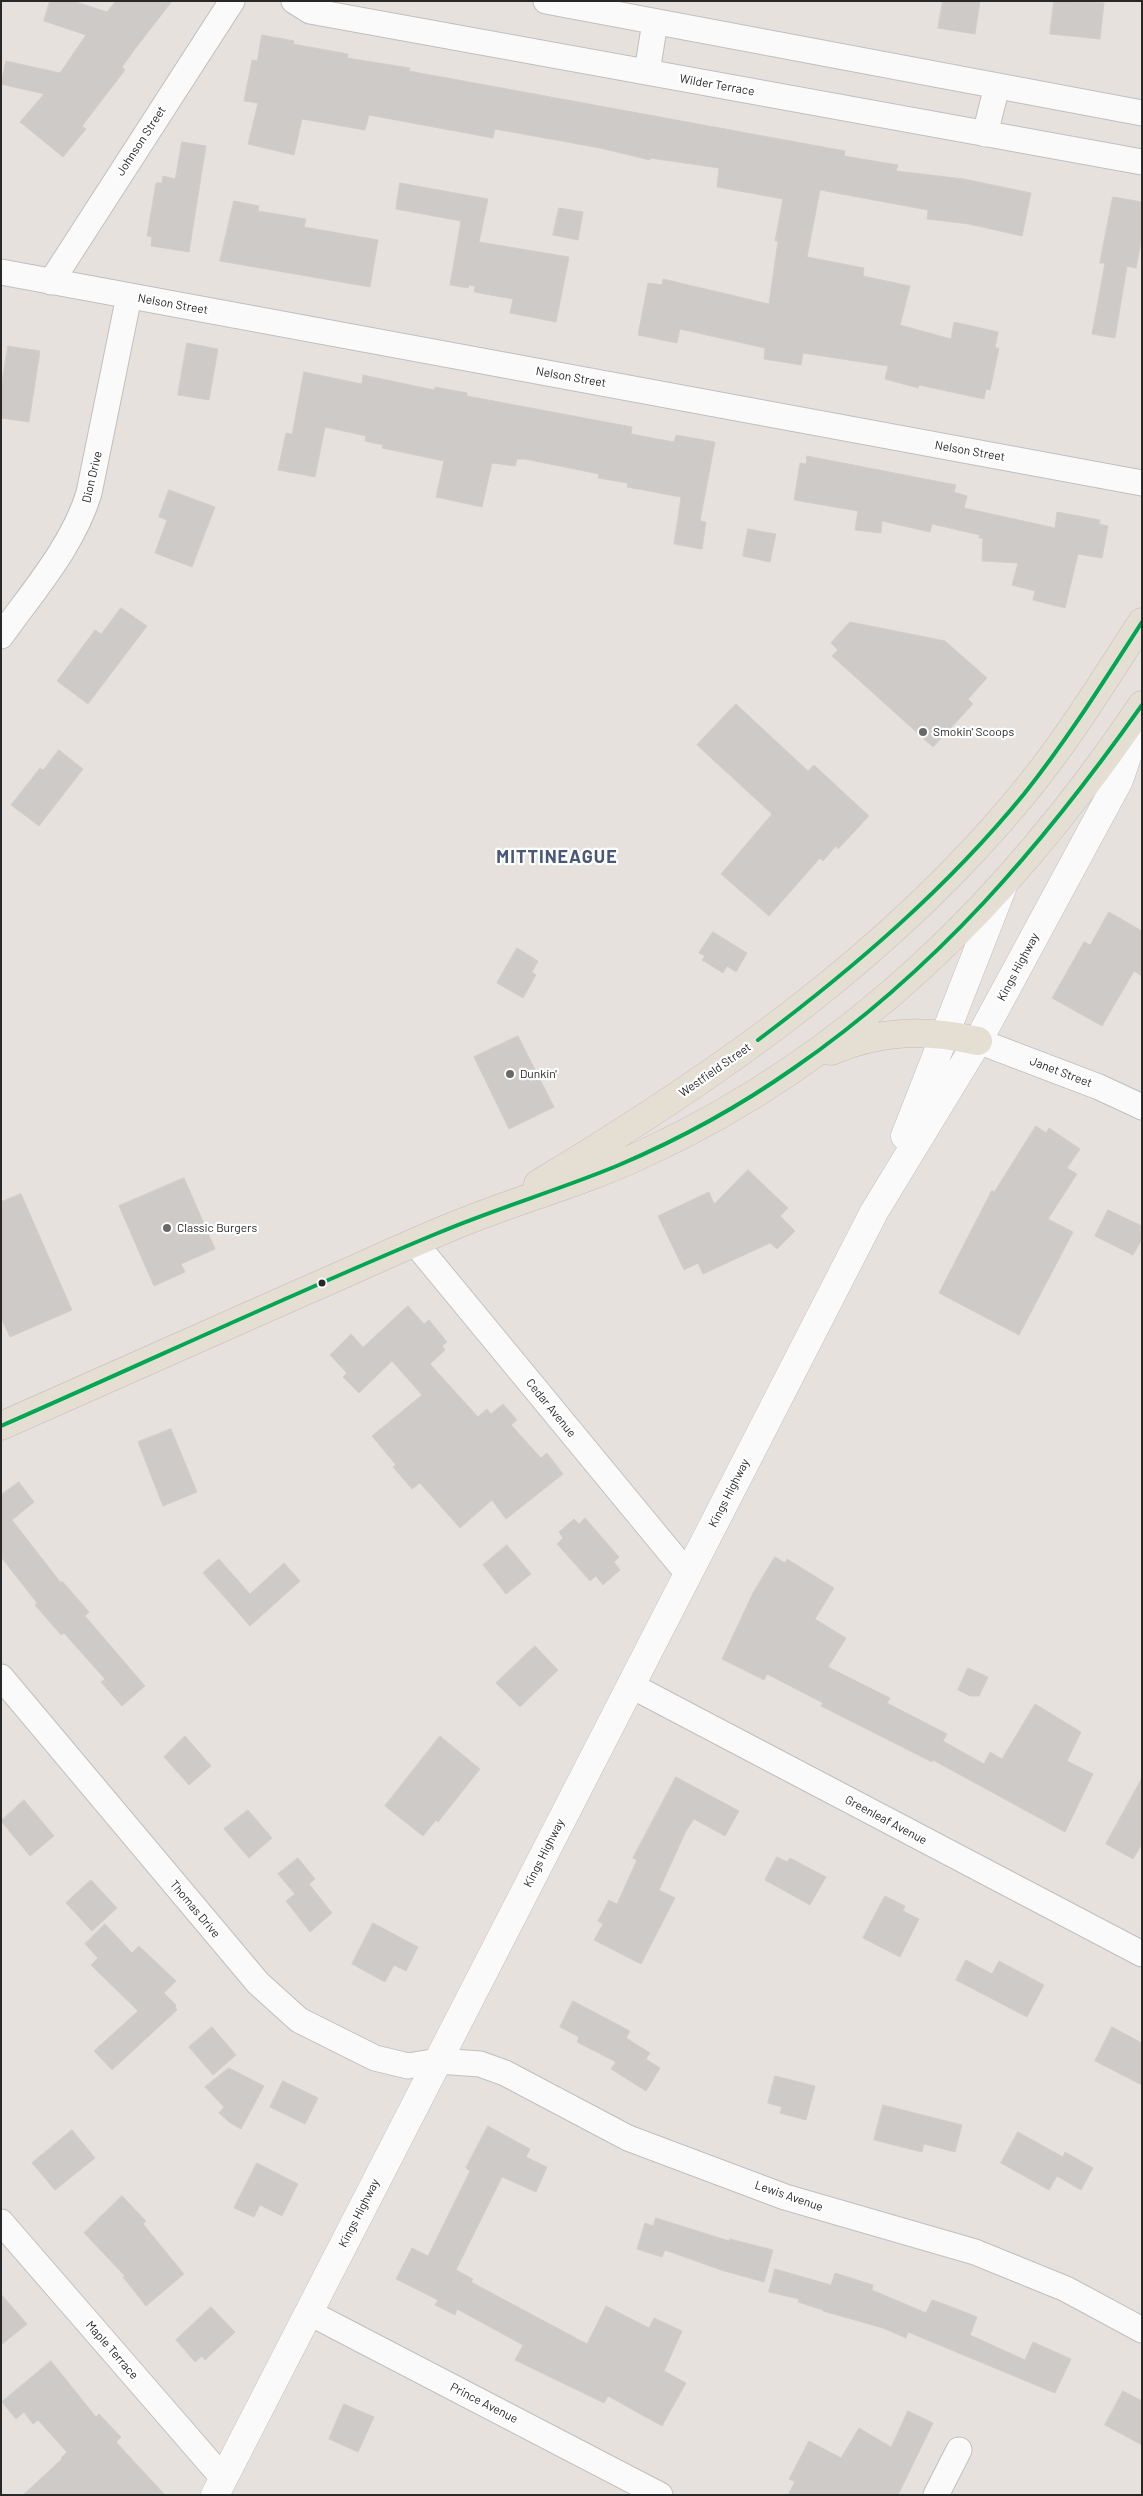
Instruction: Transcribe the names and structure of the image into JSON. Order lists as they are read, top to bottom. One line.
{"streets":{"main road":["Kings Highway","Westfield Street"],"street":["Wilder Terrace","Johnson Street","Nelson Street","Dion Drive","Janet Street","Cedar Avenue","Greenleaf Avenue","Thomas Drive","Lewis Avenue","Maple Terrace","Prince Avenue"]},"crossings":[["Johnson Street","Nelson Street"],["Nelson Street","Dion Drive"],["Kings Highway","Westfield Street"],["Kings Highway","Janet Street"],["Kings Highway","Cedar Avenue"],["Kings Highway","Greenleaf Avenue"],["Kings Highway","Thomas Drive"],["Kings Highway","Lewis Avenue"],["Kings Highway","Maple Terrace"],["Kings Highway","Prince Avenue"],["Westfield Street","Cedar Avenue"],["Thomas Drive","Lewis Avenue"]],"districts":["MITTINEAGUE"],"places":["Smokin' Scoops","Dunkin'","Classic Burgers"]}
